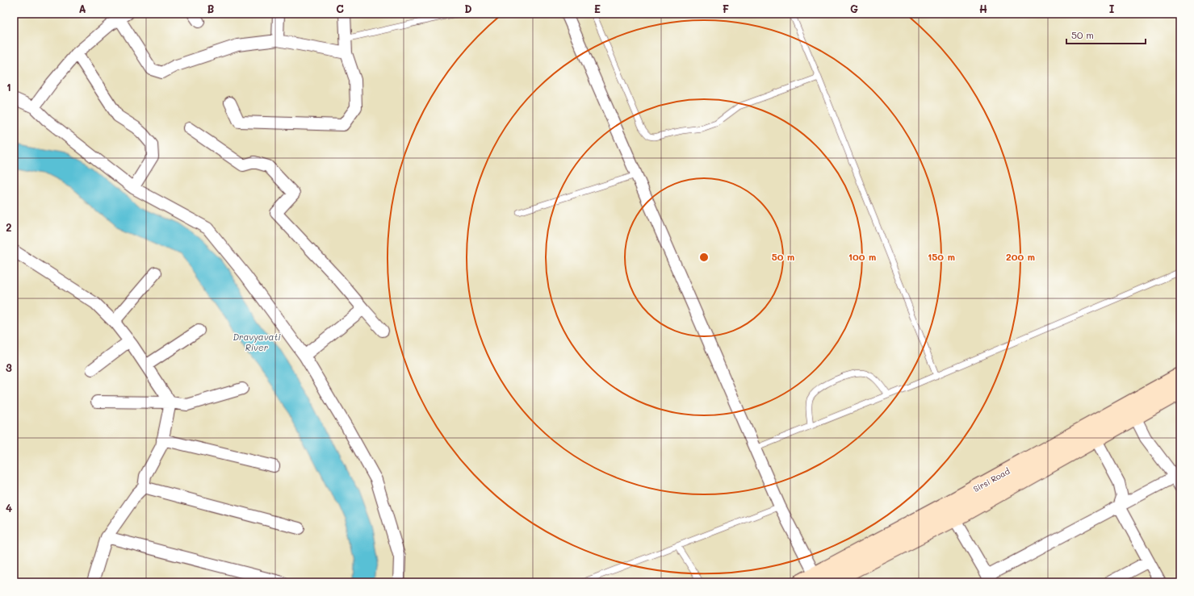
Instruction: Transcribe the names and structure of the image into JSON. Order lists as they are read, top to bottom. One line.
{"streets":{"street":["Sirsi Road"]},"water":["Dravyavati River"],"scale_bar":"50 m","grid":{"columns":["A","B","C","D","E","F","G","H","I"],"rows":["1","2","3","4"]},"rings":["50 m","100 m","150 m","200 m"]}
